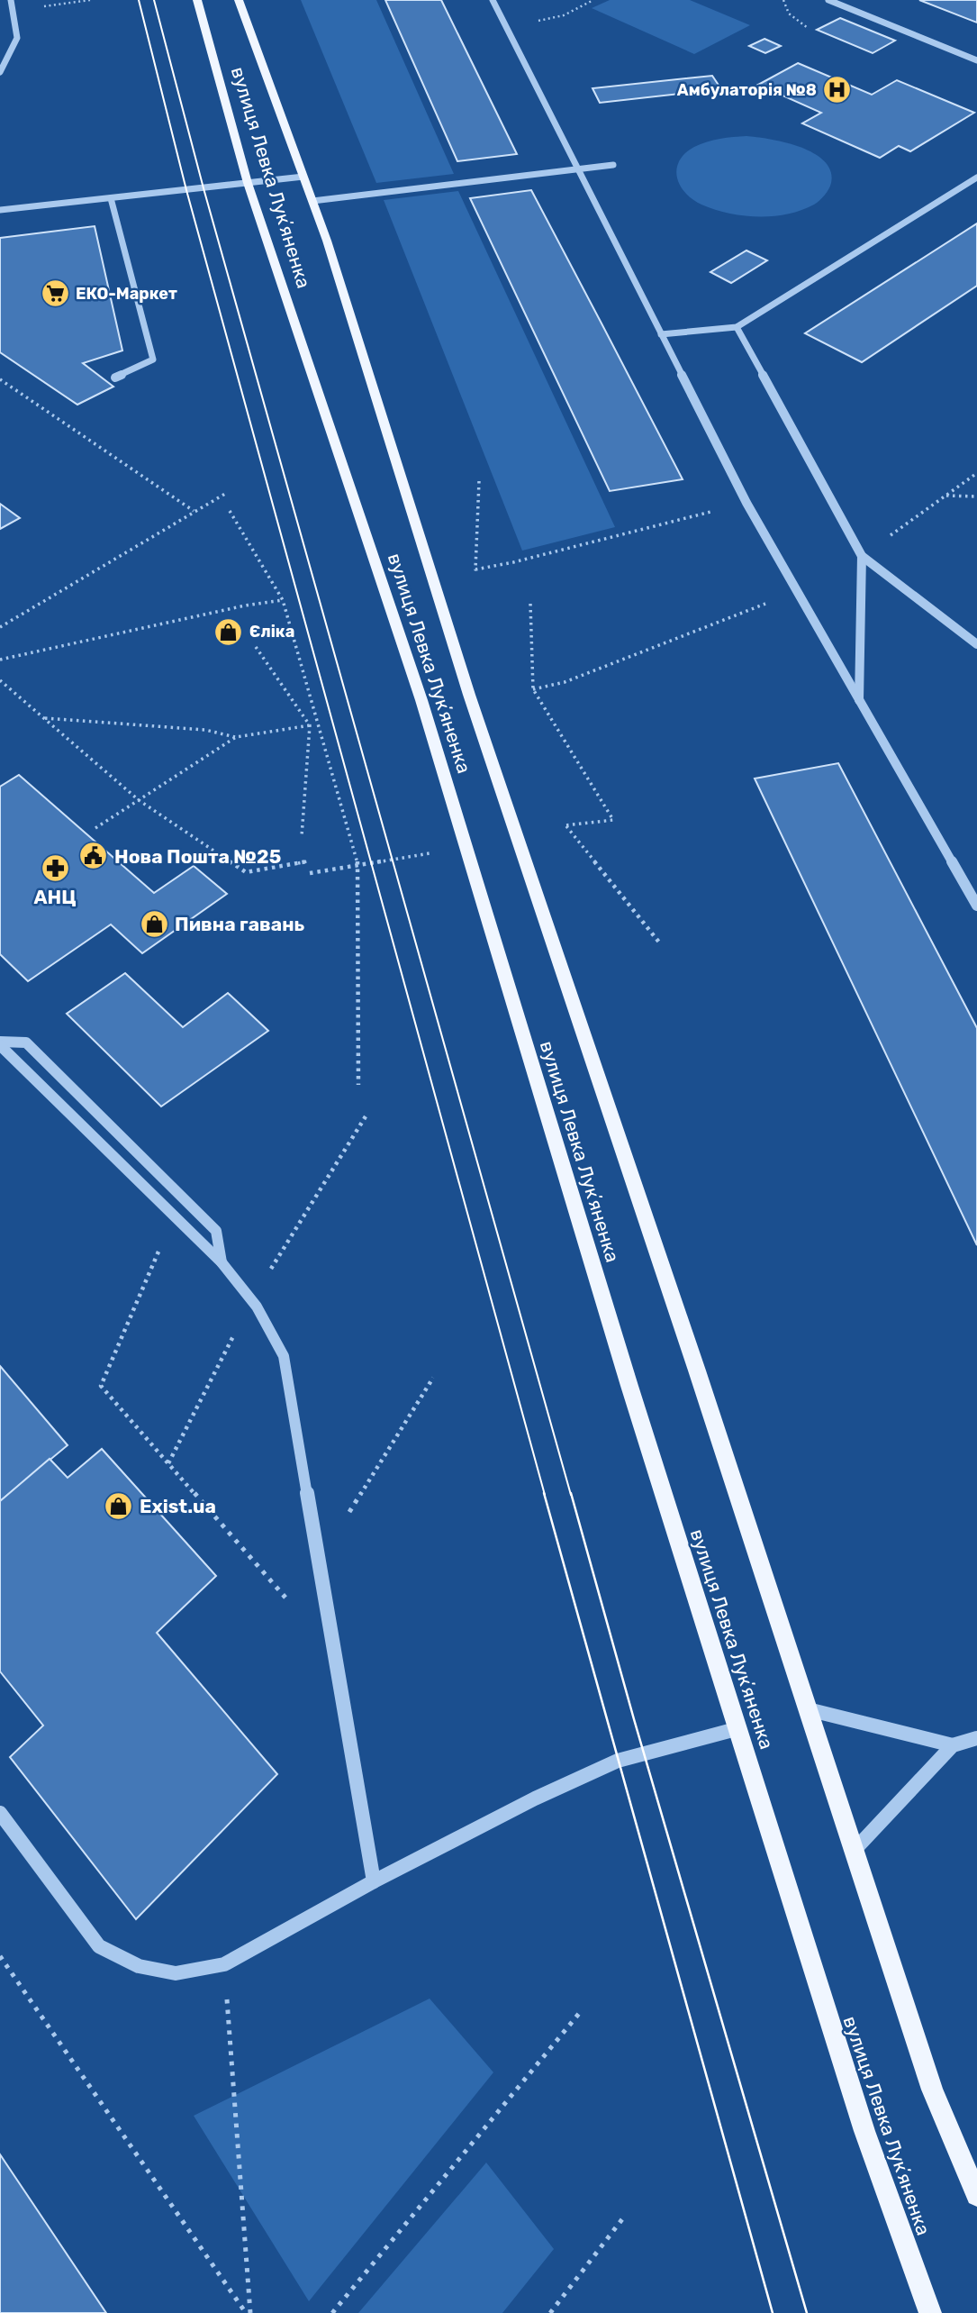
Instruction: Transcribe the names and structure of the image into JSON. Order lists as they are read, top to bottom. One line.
{"streets":{"main road":["вулиця Левка Лукʼяненка"]},"places":{"hospital":["Амбулаторія №8"],"supermarket":["ЕКО-Маркет"],"shop":["Єліка","Пивна гавань","Exist.ua"],"public building":["Нова Пошта №25"],"pharmacy":["АНЦ"]}}
